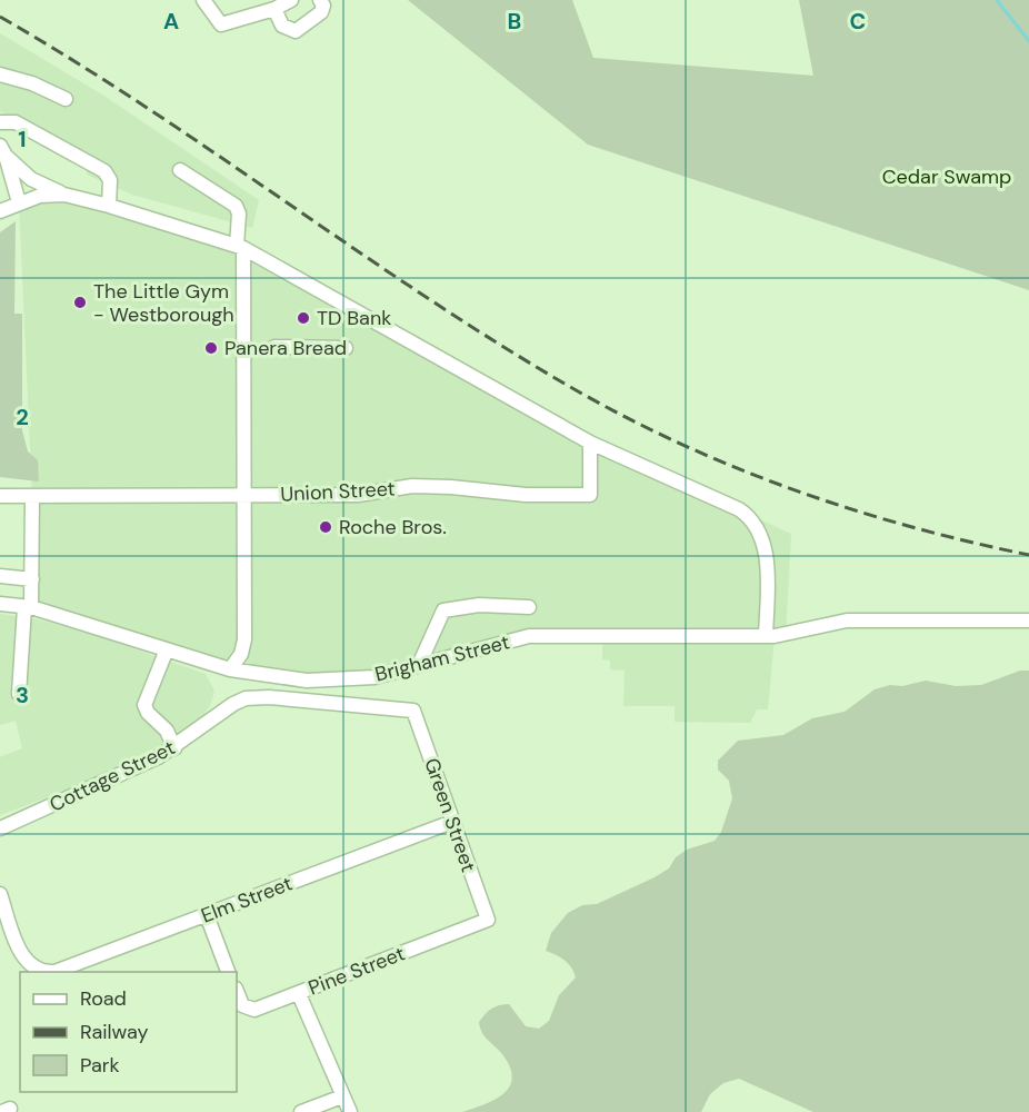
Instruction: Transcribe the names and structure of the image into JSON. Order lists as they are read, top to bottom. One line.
{"streets":{"street":["Union Street","Brigham Street","Cottage Street","Green Street","Elm Street","Pine Street"]},"crossings":[["Cottage Street","Green Street"],["Green Street","Elm Street"],["Green Street","Pine Street"]],"parks":["Cedar Swamp"],"places":["The Little Gym - Westborough","TD Bank","Panera Bread","Roche Bros."],"legend":["Road","Railway","Park"],"grid":{"columns":["A","B","C"],"rows":["1","2","3"]}}
